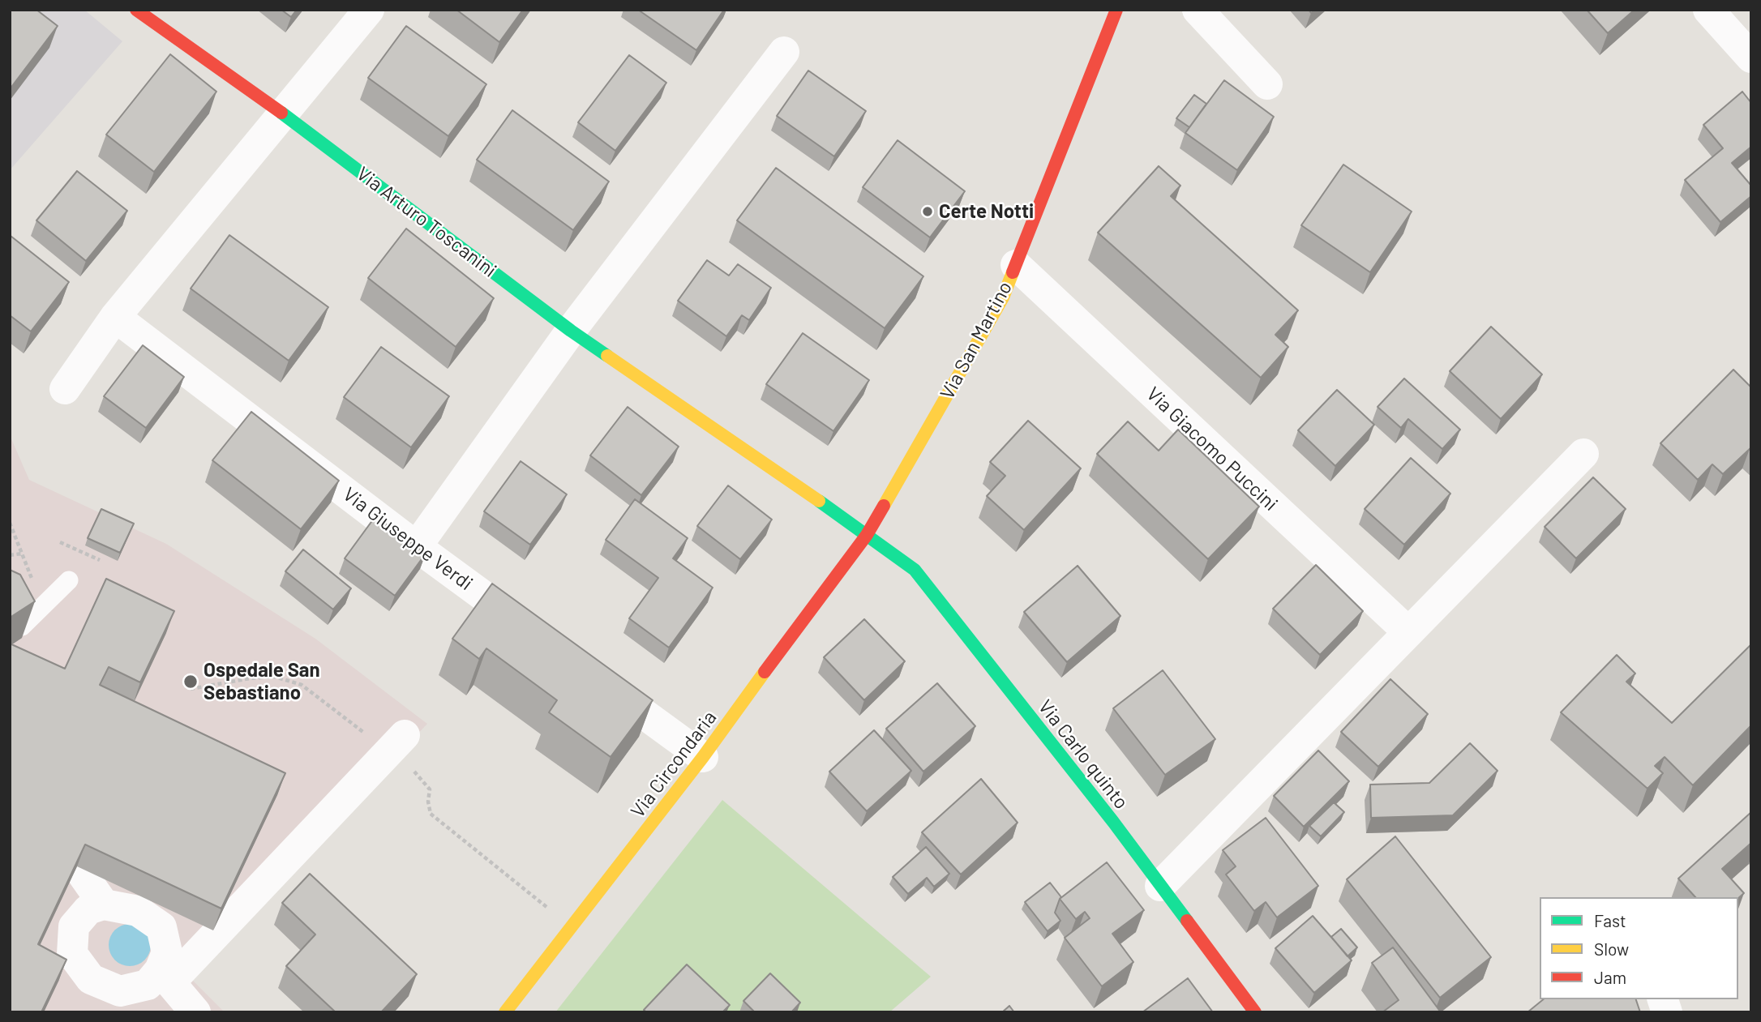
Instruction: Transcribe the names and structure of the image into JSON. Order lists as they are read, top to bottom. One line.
{"streets":{"street":["Via Arturo Toscanini","Via San Martino","Via Giacomo Puccini","Via Giuseppe Verdi","Via Carlo quinto","Via Circondaria"]},"crossings":[["Via Arturo Toscanini","Via San Martino"],["Via Arturo Toscanini","Via Carlo quinto"],["Via Arturo Toscanini","Via Circondaria"],["Via San Martino","Via Giacomo Puccini"],["Via San Martino","Via Carlo quinto"],["Via San Martino","Via Circondaria"],["Via Carlo quinto","Via Circondaria"]],"places":["Certe Notti","Ospedale San Sebastiano"],"legend":["Fast","Slow","Jam"]}
